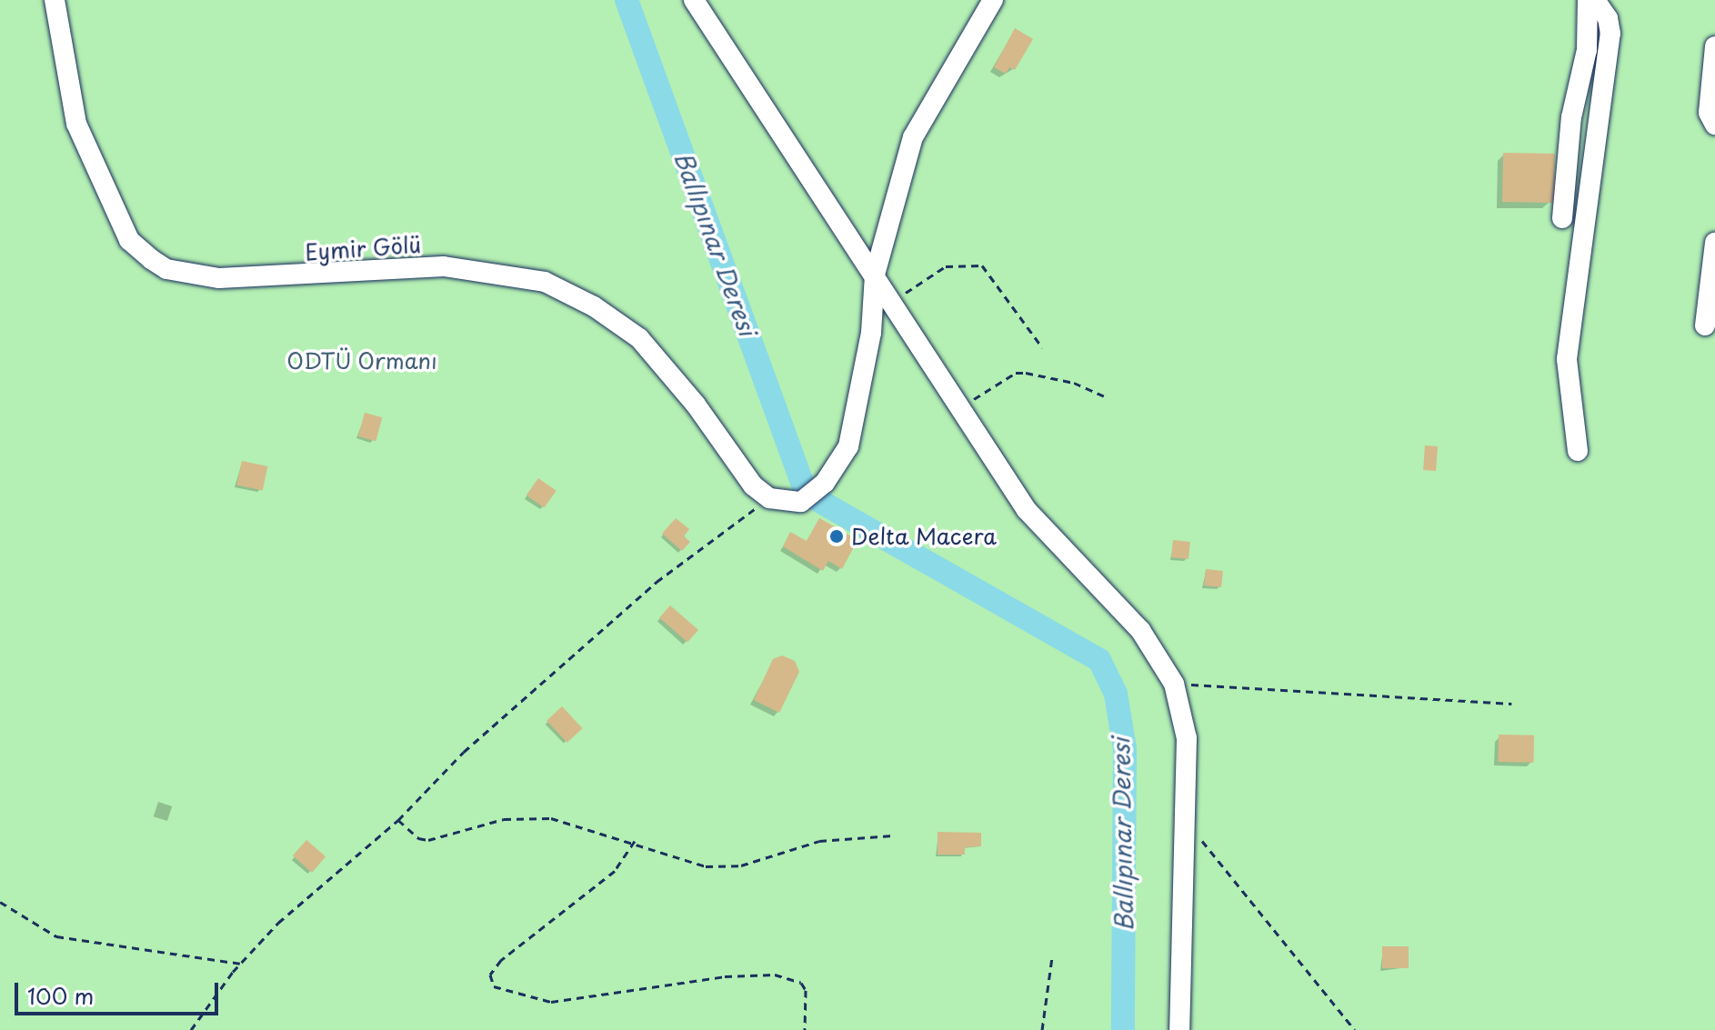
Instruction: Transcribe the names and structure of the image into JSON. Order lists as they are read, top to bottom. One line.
{"streets":{"street":["Eymir Gölü"]},"water":["Ballıpınar Deresi"],"parks":["ODTÜ Ormanı"],"places":["Delta Macera"],"scale_bar":"100 m"}
